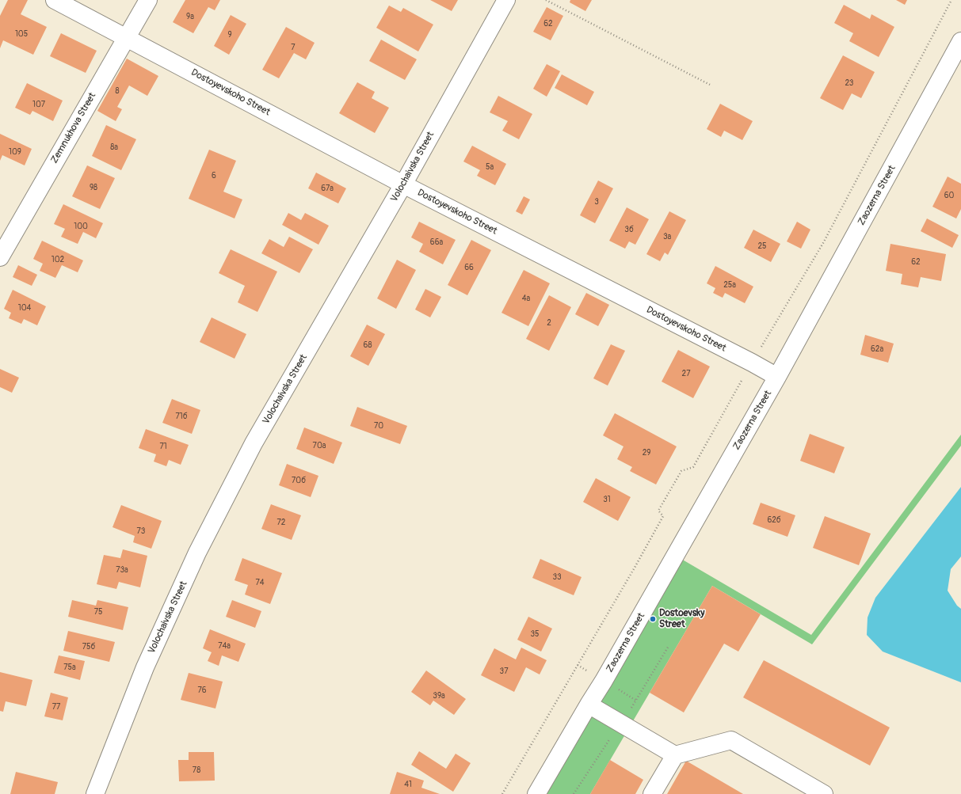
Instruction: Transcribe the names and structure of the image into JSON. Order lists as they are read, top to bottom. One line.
{"streets":{"street":["Dostoyevskoho Street","Zemnukhova Street","Volochaivska Street","Zaozerna Street"]},"crossings":[["Dostoyevskoho Street","Zemnukhova Street"],["Dostoyevskoho Street","Volochaivska Street"],["Dostoyevskoho Street","Zaozerna Street"]],"places":["Dostoevsky Street"],"house_numbers":["9а","62","105","9","7","23","8","107","8а","109","5а","6","98","67а","60","3","100","3б","3а","66а","25","102","62","66","25а","4а","104","2","68","62а","27","71б","70","70а","71","29","70б","31","62б","72","73","73а","33","74","75","35","74а","75б","75а","37","76","39а","77","78","41"]}
